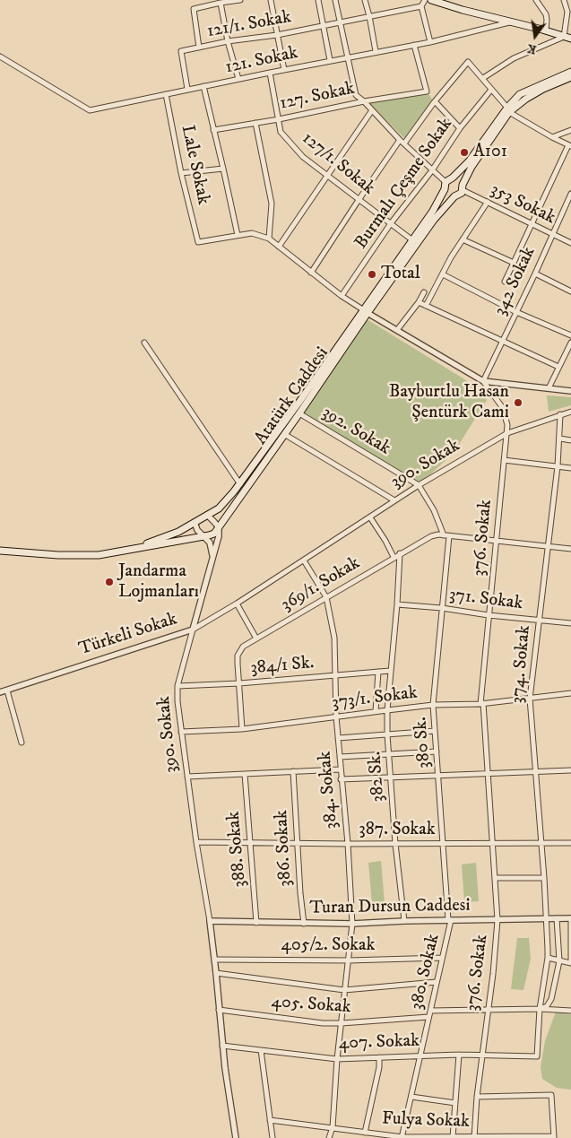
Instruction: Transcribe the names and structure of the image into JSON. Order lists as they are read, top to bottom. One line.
{"streets":{"main road":["Atatürk Caddesi"],"street":["121/1. Sokak","121. Sokak","127. Sokak","127/1. Sokak","Lale Sokak","Burmalı Çeşme Sokak","353 Sokak","342 Sokak","392. Sokak","390. Sokak","376. Sokak","369/1. Sokak","371. Sokak","Türkeli Sokak","374. Sokak","384/1 Sk.","373/1. Sokak","380 Sk.","382 Sk.","384. Sokak","387. Sokak","386. Sokak","388. Sokak","Turan Dursun Caddesi","405/2. Sokak","380. Sokak","405. Sokak","407. Sokak","Fulya Sokak"]},"crossings":[["121/1. Sokak","121. Sokak"],["121. Sokak","127. Sokak"],["121. Sokak","127/1. Sokak"],["121. Sokak","Lale Sokak"],["127. Sokak","127/1. Sokak"],["127/1. Sokak","Burmalı Çeşme Sokak"],["127/1. Sokak","Atatürk Caddesi"],["353 Sokak","342 Sokak"],["353 Sokak","Atatürk Caddesi"],["342 Sokak","376. Sokak"],["Atatürk Caddesi","392. Sokak"],["Atatürk Caddesi","Türkeli Sokak"],["392. Sokak","390. Sokak"],["392. Sokak","369/1. Sokak"],["392. Sokak","380 Sk."],["390. Sokak","376. Sokak"],["390. Sokak","Türkeli Sokak"],["390. Sokak","374. Sokak"],["390. Sokak","384/1 Sk."],["390. Sokak","373/1. Sokak"],["390. Sokak","384. Sokak"],["390. Sokak","387. Sokak"],["390. Sokak","Turan Dursun Caddesi"],["390. Sokak","405/2. Sokak"],["390. Sokak","405. Sokak"],["390. Sokak","407. Sokak"],["376. Sokak","369/1. Sokak"],["376. Sokak","371. Sokak"],["376. Sokak","373/1. Sokak"],["376. Sokak","387. Sokak"],["376. Sokak","Turan Dursun Caddesi"],["376. Sokak","407. Sokak"],["376. Sokak","Fulya Sokak"],["369/1. Sokak","374. Sokak"],["369/1. Sokak","384/1 Sk."],["369/1. Sokak","373/1. Sokak"],["369/1. Sokak","380 Sk."],["369/1. Sokak","382 Sk."],["369/1. Sokak","384. Sokak"],["371. Sokak","374. Sokak"],["371. Sokak","380 Sk."],["371. Sokak","382 Sk."],["374. Sokak","373/1. Sokak"],["374. Sokak","387. Sokak"],["374. Sokak","Turan Dursun Caddesi"],["374. Sokak","407. Sokak"],["384/1 Sk.","382 Sk."],["384/1 Sk.","384. Sokak"],["373/1. Sokak","380 Sk."],["373/1. Sokak","382 Sk."],["373/1. Sokak","384. Sokak"],["380 Sk.","387. Sokak"],["380 Sk.","Turan Dursun Caddesi"],["380 Sk.","380. Sokak"],["382 Sk.","387. Sokak"],["382 Sk.","Turan Dursun Caddesi"],["384. Sokak","387. Sokak"],["384. Sokak","Turan Dursun Caddesi"],["384. Sokak","405/2. Sokak"],["384. Sokak","405. Sokak"],["384. Sokak","407. Sokak"],["384. Sokak","Fulya Sokak"],["387. Sokak","386. Sokak"],["387. Sokak","388. Sokak"],["386. Sokak","Turan Dursun Caddesi"],["388. Sokak","Turan Dursun Caddesi"],["Turan Dursun Caddesi","380. Sokak"],["405/2. Sokak","380. Sokak"],["380. Sokak","405. Sokak"],["380. Sokak","407. Sokak"]],"places":["A101","Total","Bayburtlu Hasan Şentürk Cami","Jandarma Lojmanları"],"north":"bottom"}
